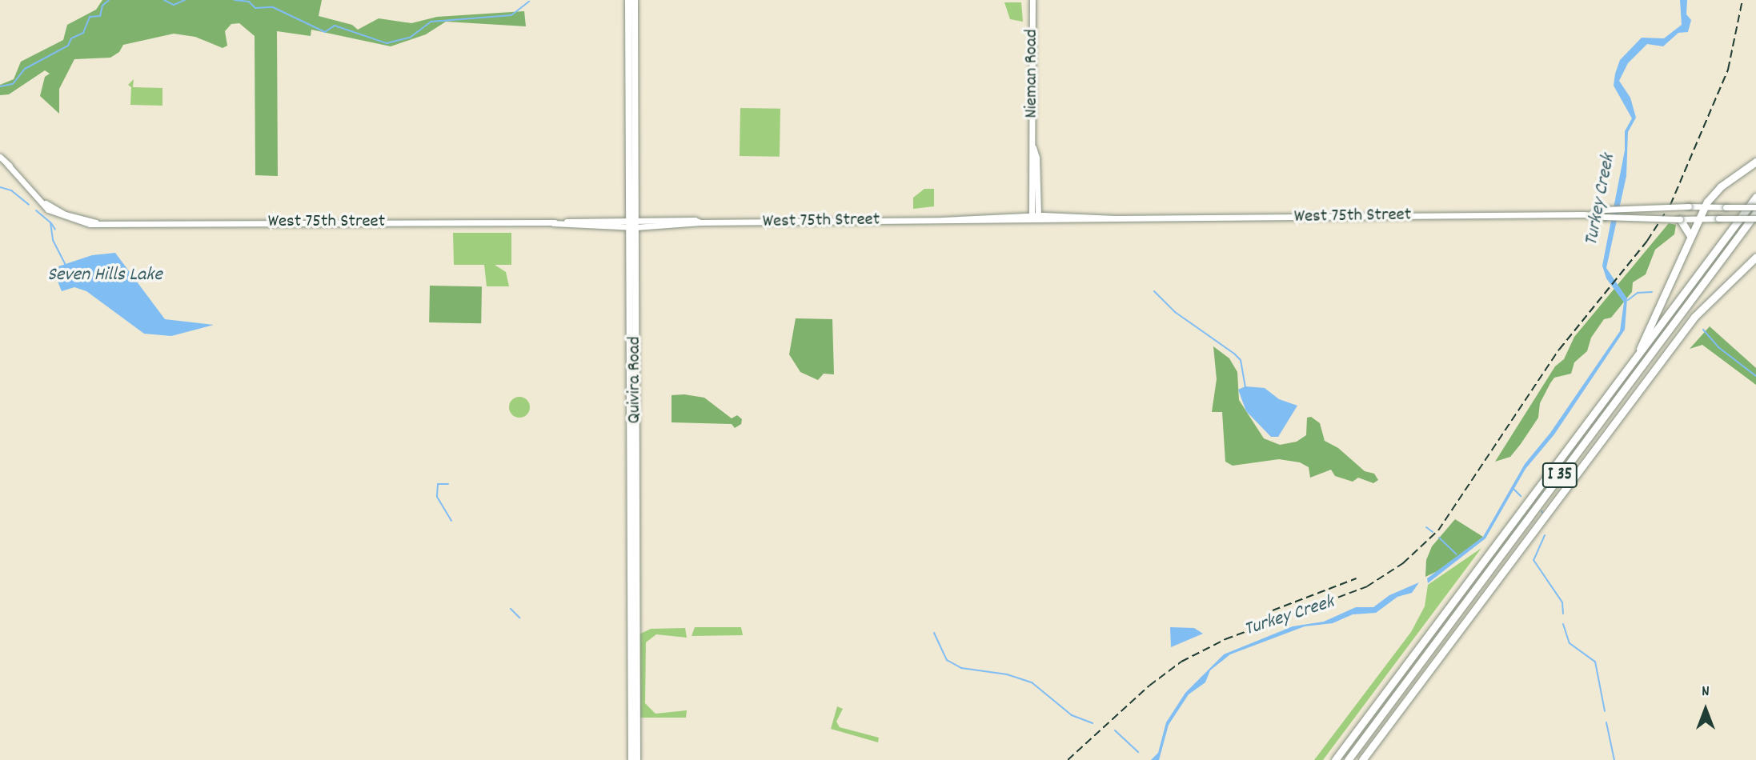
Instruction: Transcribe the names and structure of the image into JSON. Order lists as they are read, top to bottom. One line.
{"streets":{"highway":["I 35"],"main road":["Nieman Road","West 75th Street","Quivira Road"]},"crossings":[["Nieman Road","West 75th Street"],["West 75th Street","Quivira Road"]],"water":["Turkey Creek","Seven Hills Lake"],"north":"top"}
